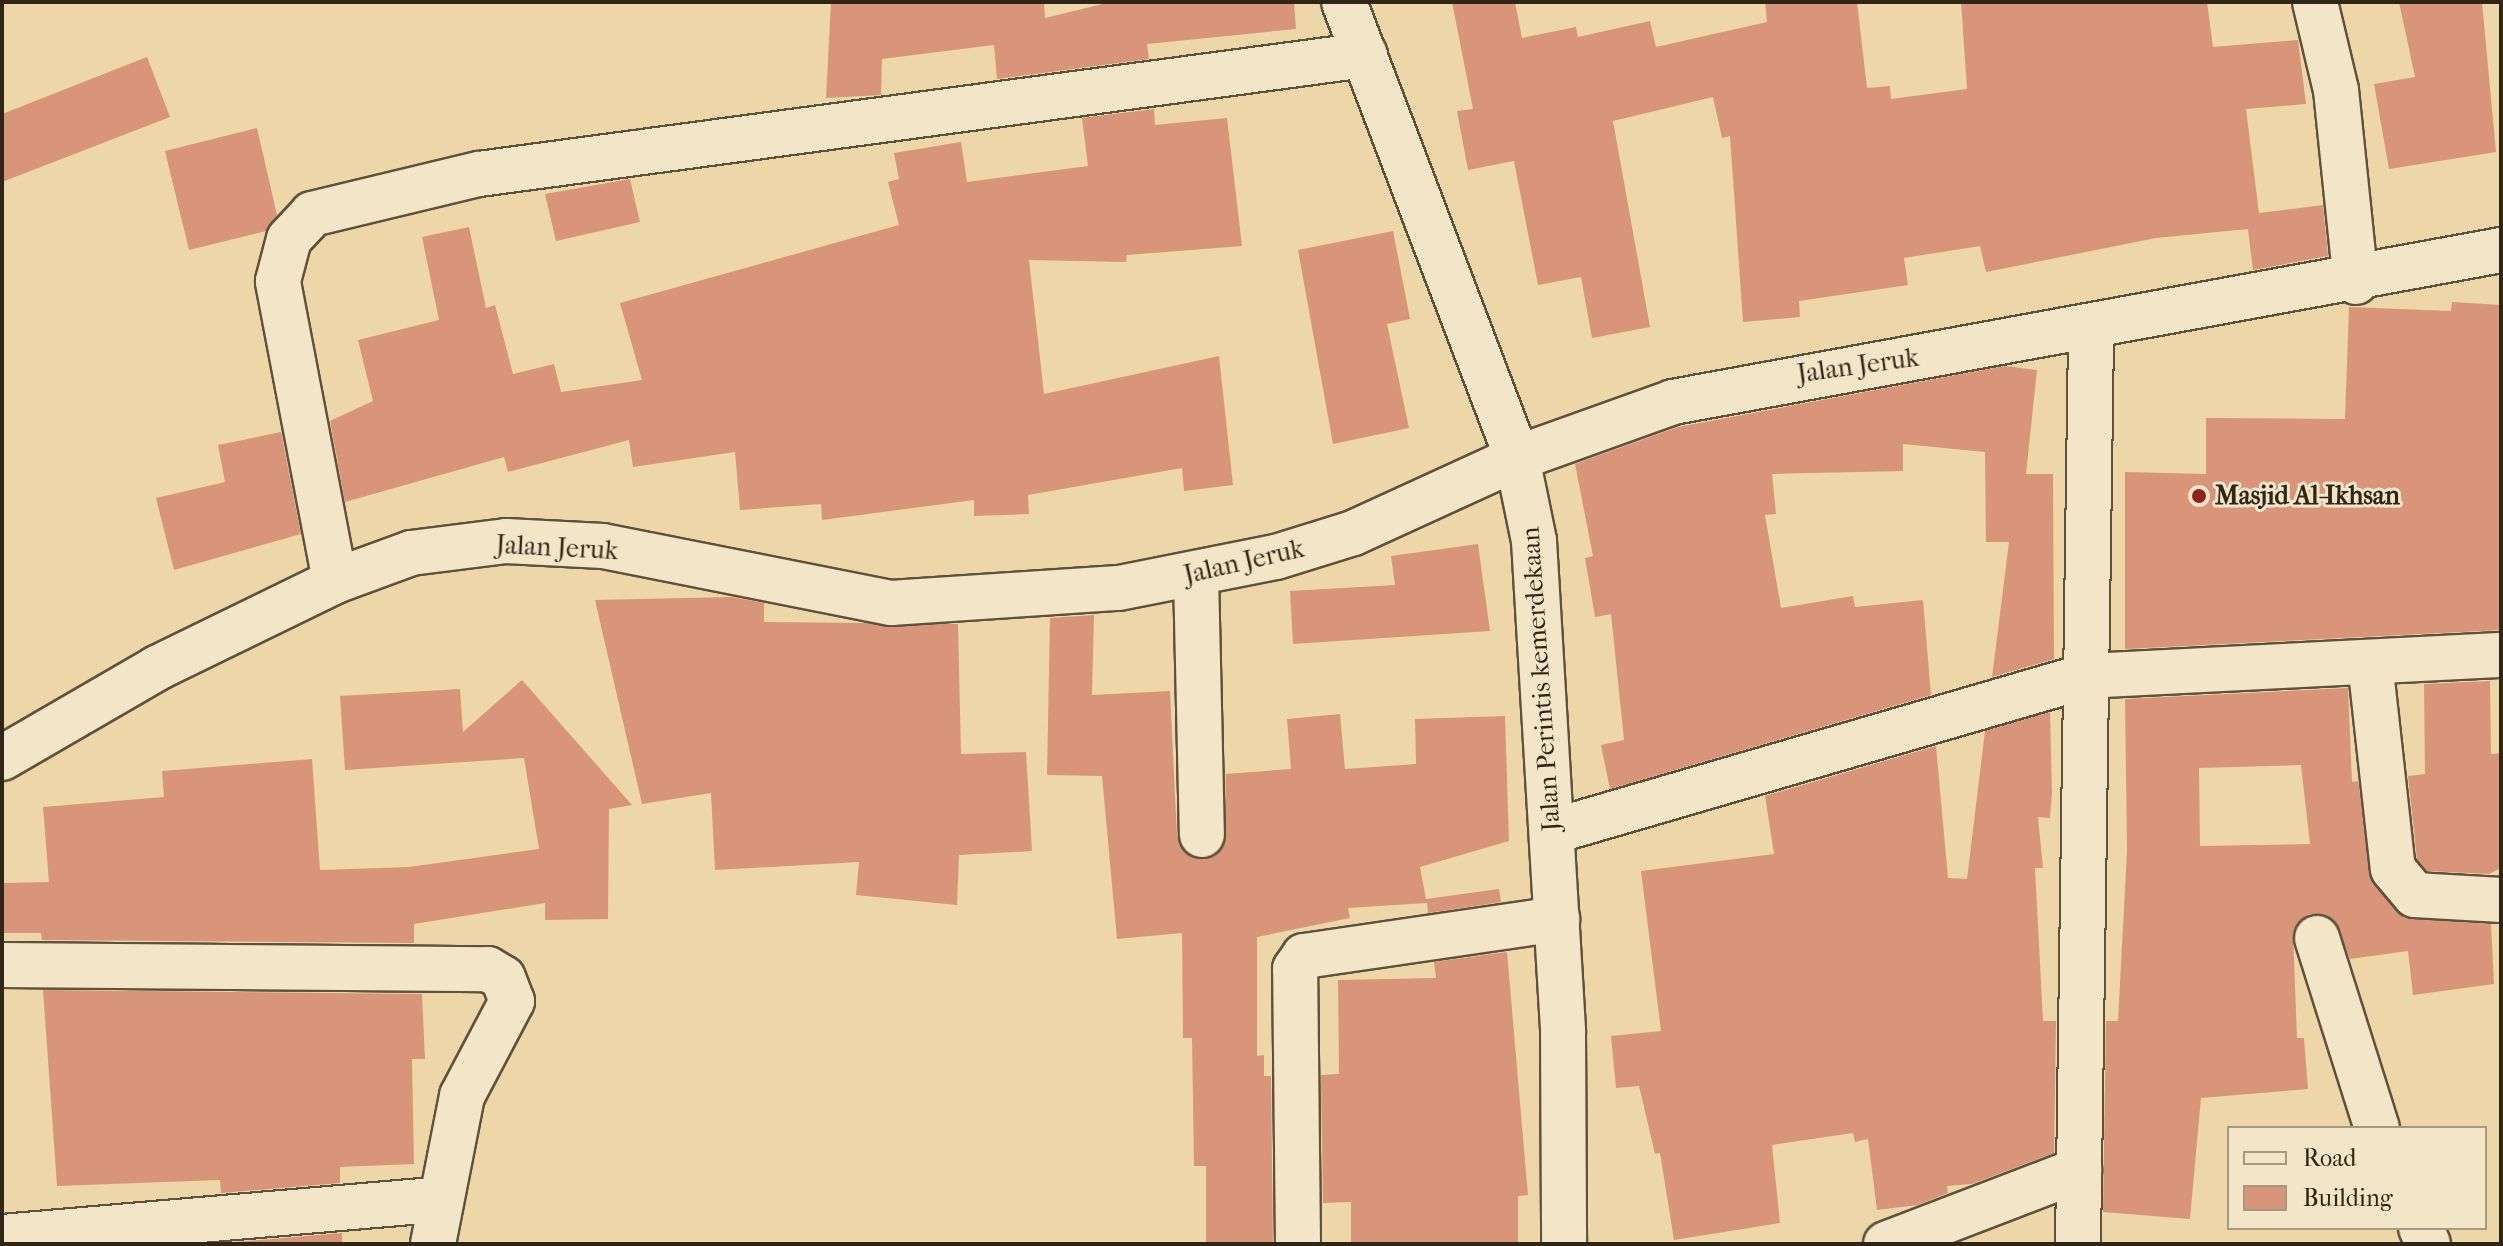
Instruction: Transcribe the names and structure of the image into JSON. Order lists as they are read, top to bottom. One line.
{"streets":{"street":["Jalan Jeruk","Jalan Perintis kemerdekaan"]},"crossings":[["Jalan Jeruk","Jalan Perintis kemerdekaan"]],"places":["Masjid Al-Ikhsan"],"legend":["Road","Building"]}
